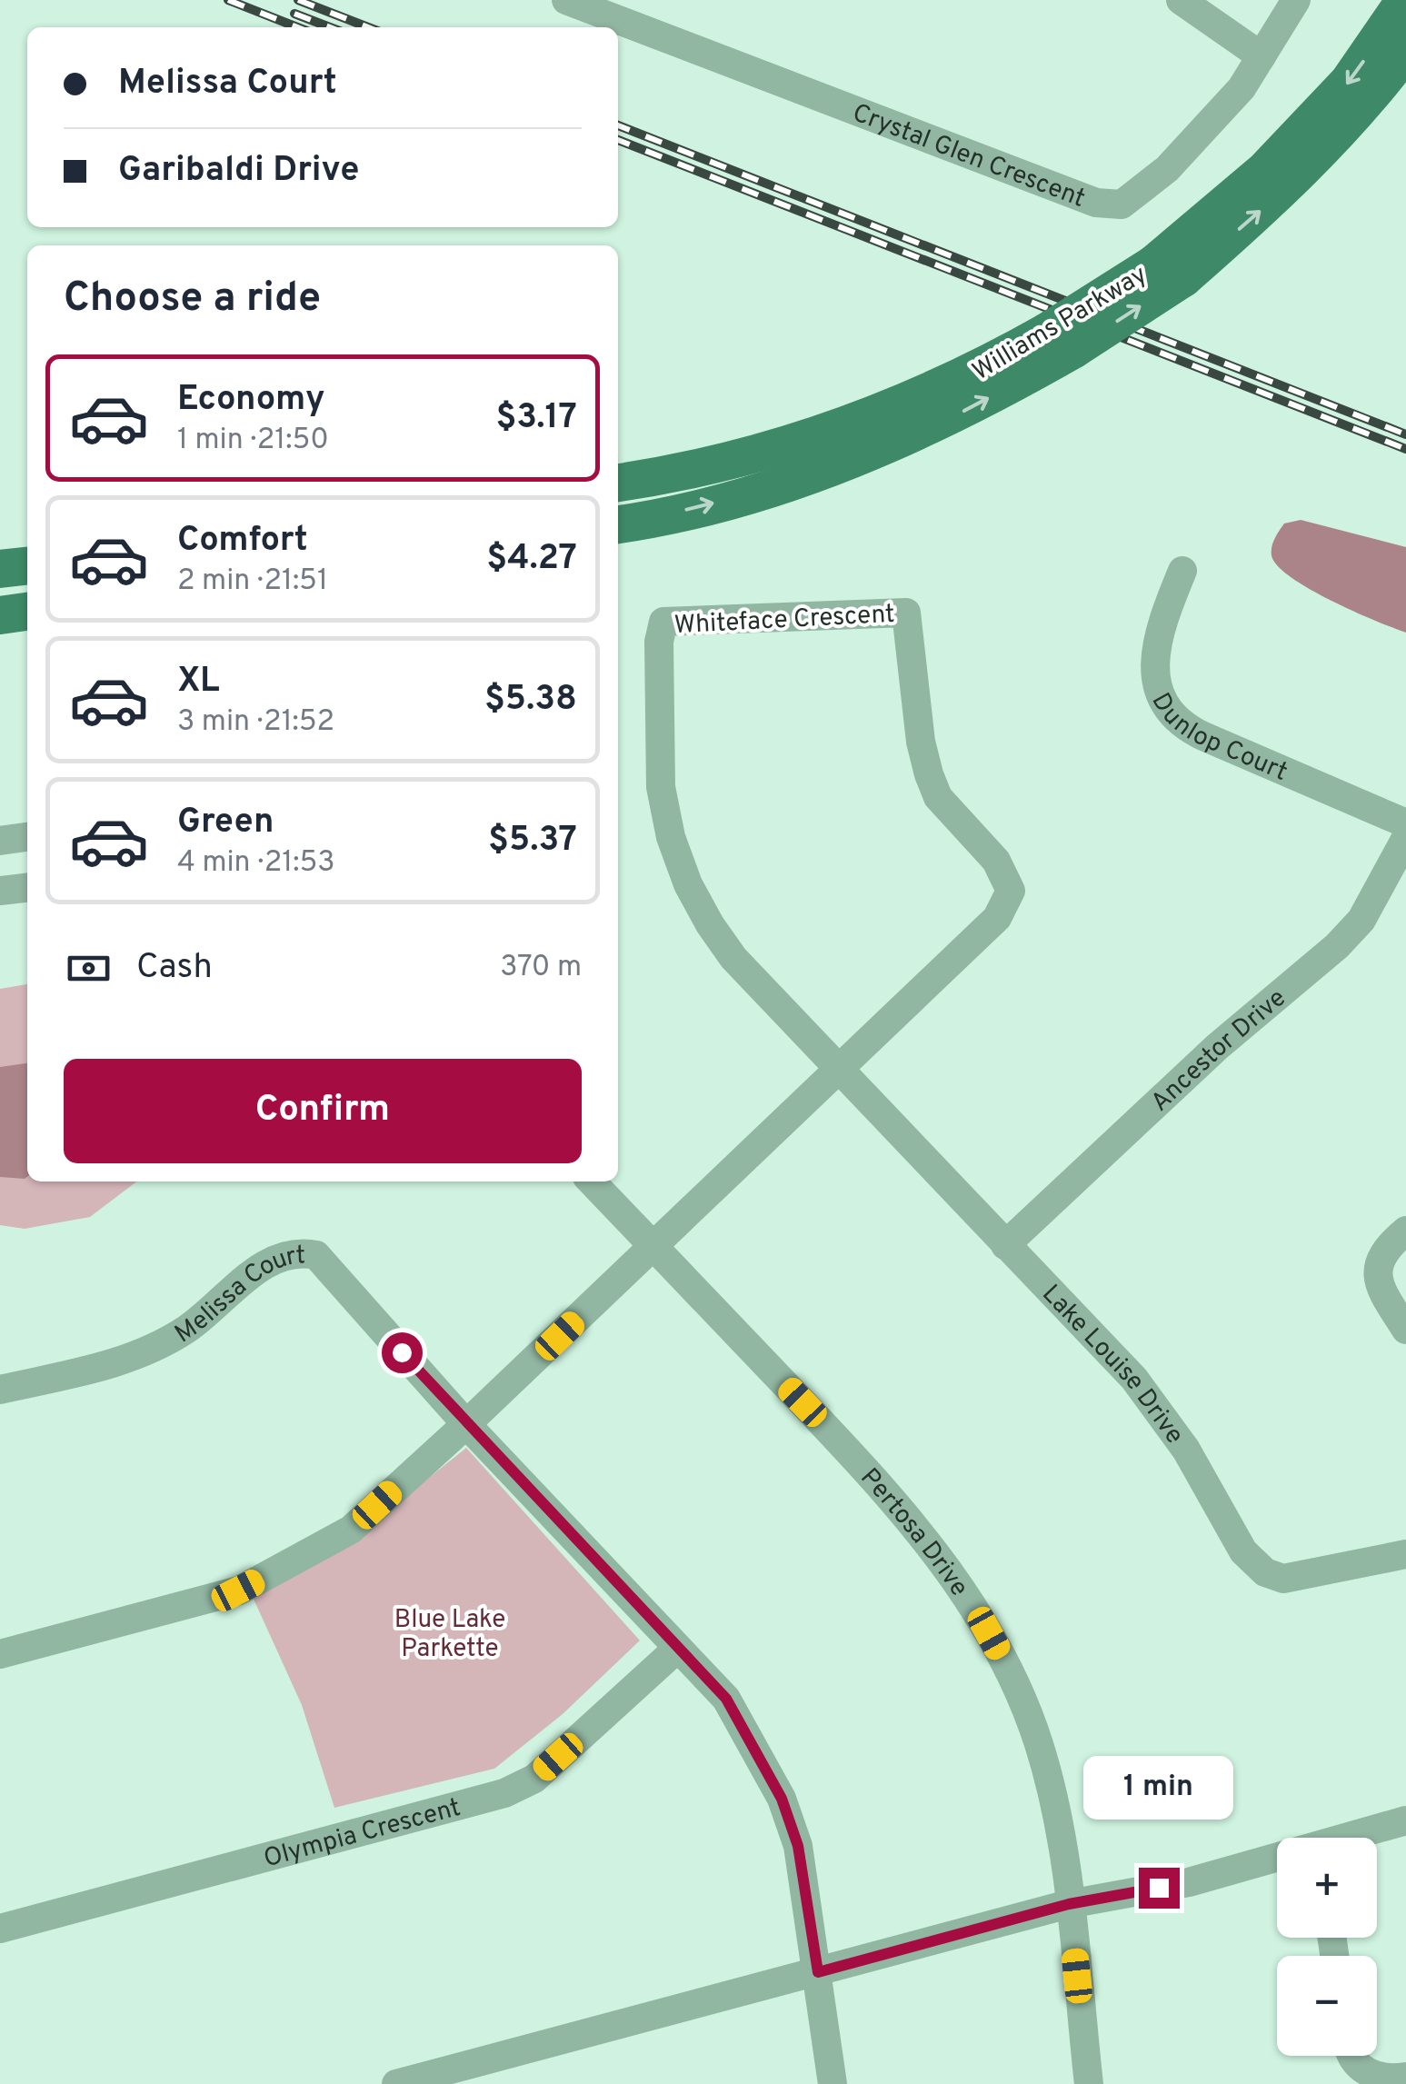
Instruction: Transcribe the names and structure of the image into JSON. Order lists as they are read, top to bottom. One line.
{"streets":{"main road":["Williams Parkway"],"street":["Crystal Glen Crescent","Whiteface Crescent","Dunlop Court","Ancestor Drive","Melissa Court","Lake Louise Drive","Pertosa Drive","Olympia Crescent"]},"crossings":[["Whiteface Crescent","Melissa Court"],["Whiteface Crescent","Lake Louise Drive"],["Whiteface Crescent","Pertosa Drive"],["Ancestor Drive","Lake Louise Drive"],["Melissa Court","Olympia Crescent"]],"parks":["Blue Lake Parkette"],"page":{"banner":["Melissa Court","Garibaldi Drive"],"heading":"Choose a ride","list":[{"name":"Economy","note":"1 min · 21:50","value":"$3.17"},{"name":"Comfort","note":"2 min · 21:51","value":"$4.27"},{"name":"XL","note":"3 min · 21:52","value":"$5.38"},{"name":"Green","note":"4 min · 21:53","value":"$5.37"}],"pay":["Cash","370 m"],"buttons":"Confirm","bubble":"1 min","map_buttons":["+","−"]}}
